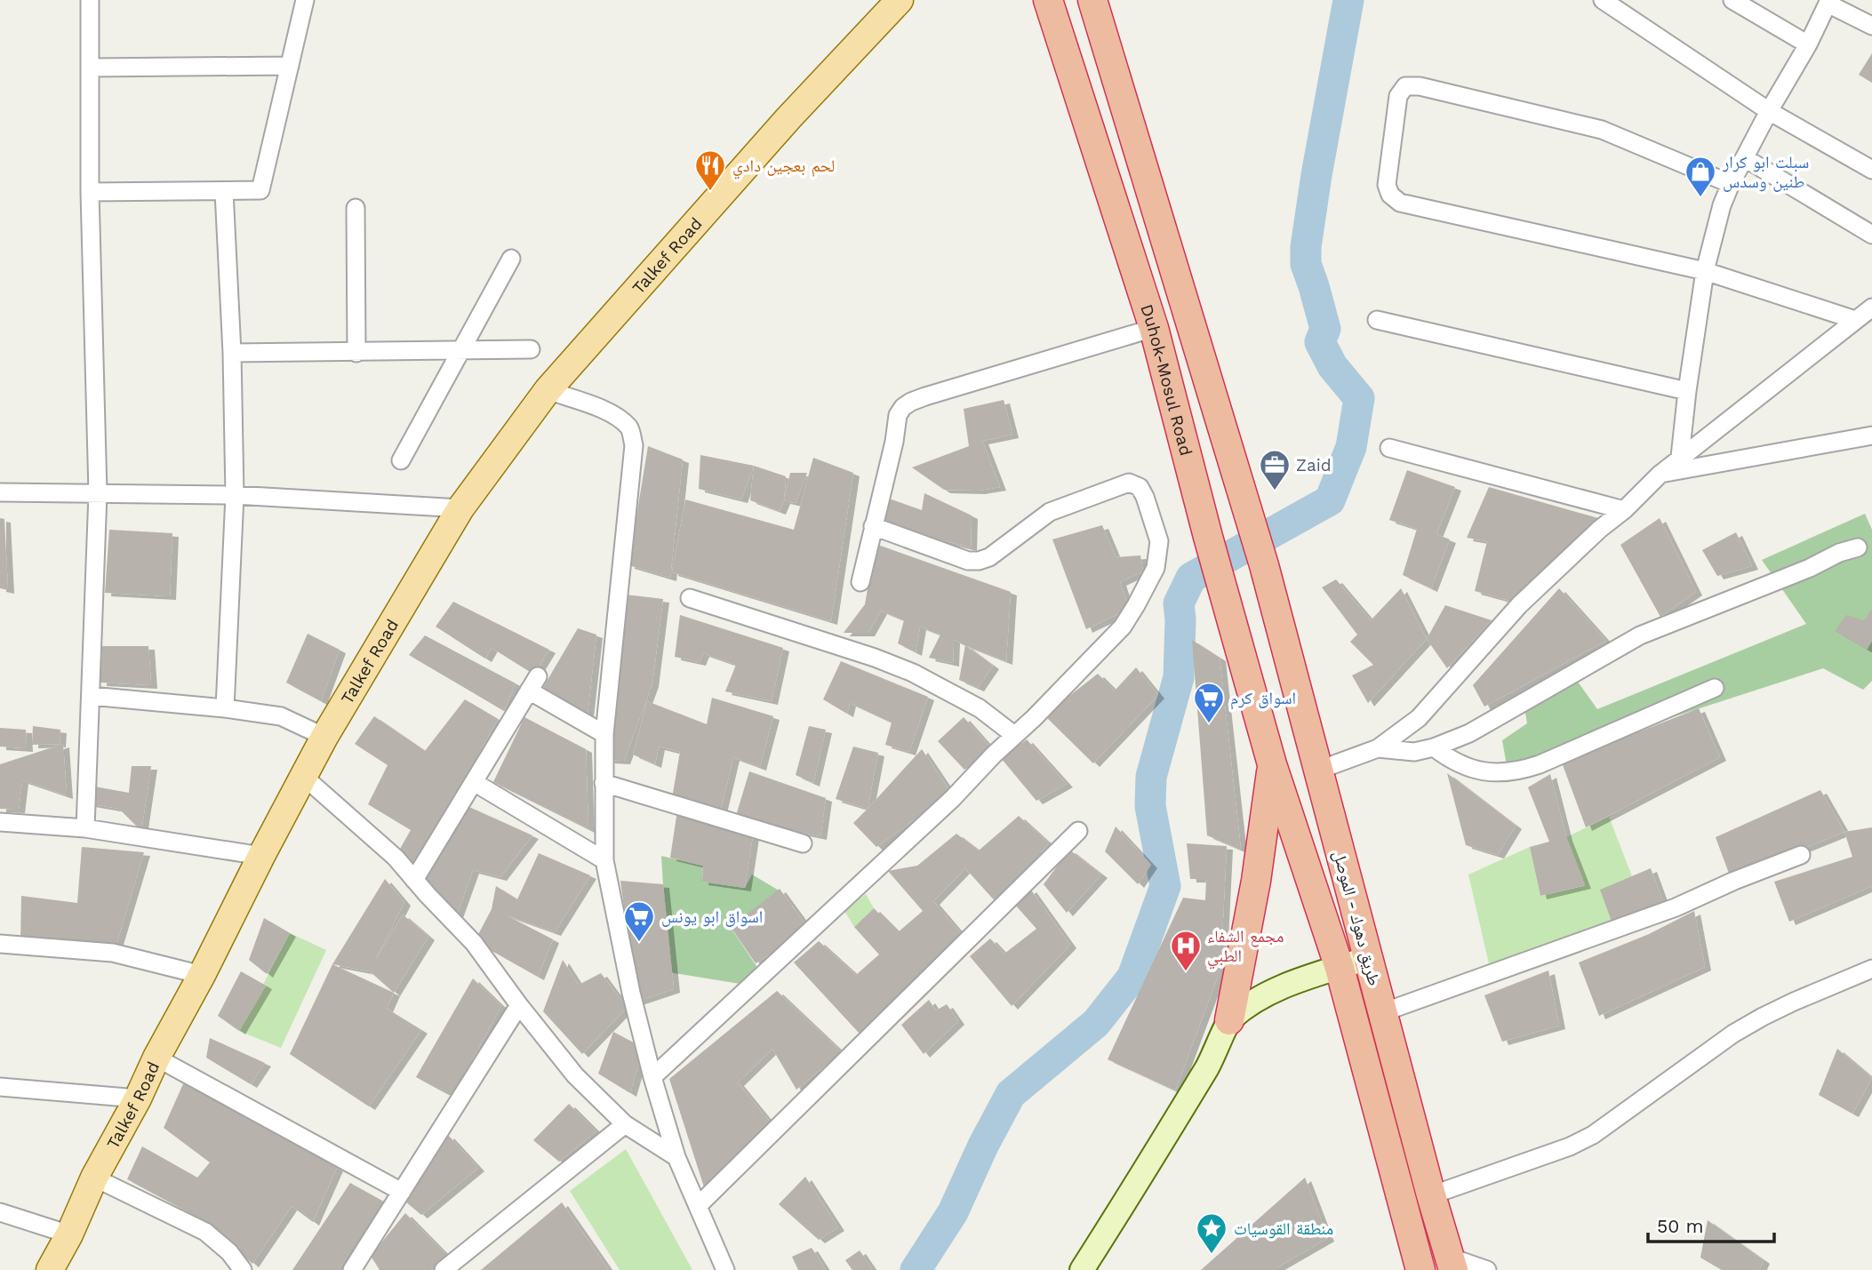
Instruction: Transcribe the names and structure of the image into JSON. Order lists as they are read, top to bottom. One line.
{"streets":{"highway":["Duhok-Mosul Road","طريق دهوك - الموصل"],"main road":["Talkef Road"]},"crossings":[["Duhok-Mosul Road","طريق دهوك - الموصل"]],"places":{"restaurant":["لحم بعجين دادي"],"shop":["سبلت ابو كرار طنين وسدس"],"office":["Zaid"],"supermarket":["اسواق كرم","اسواق ابو يونس"],"hospital":["مجمع الشفاء الطبي"],"place":["منطقة القوسيات"]},"scale_bar":"50 m"}
